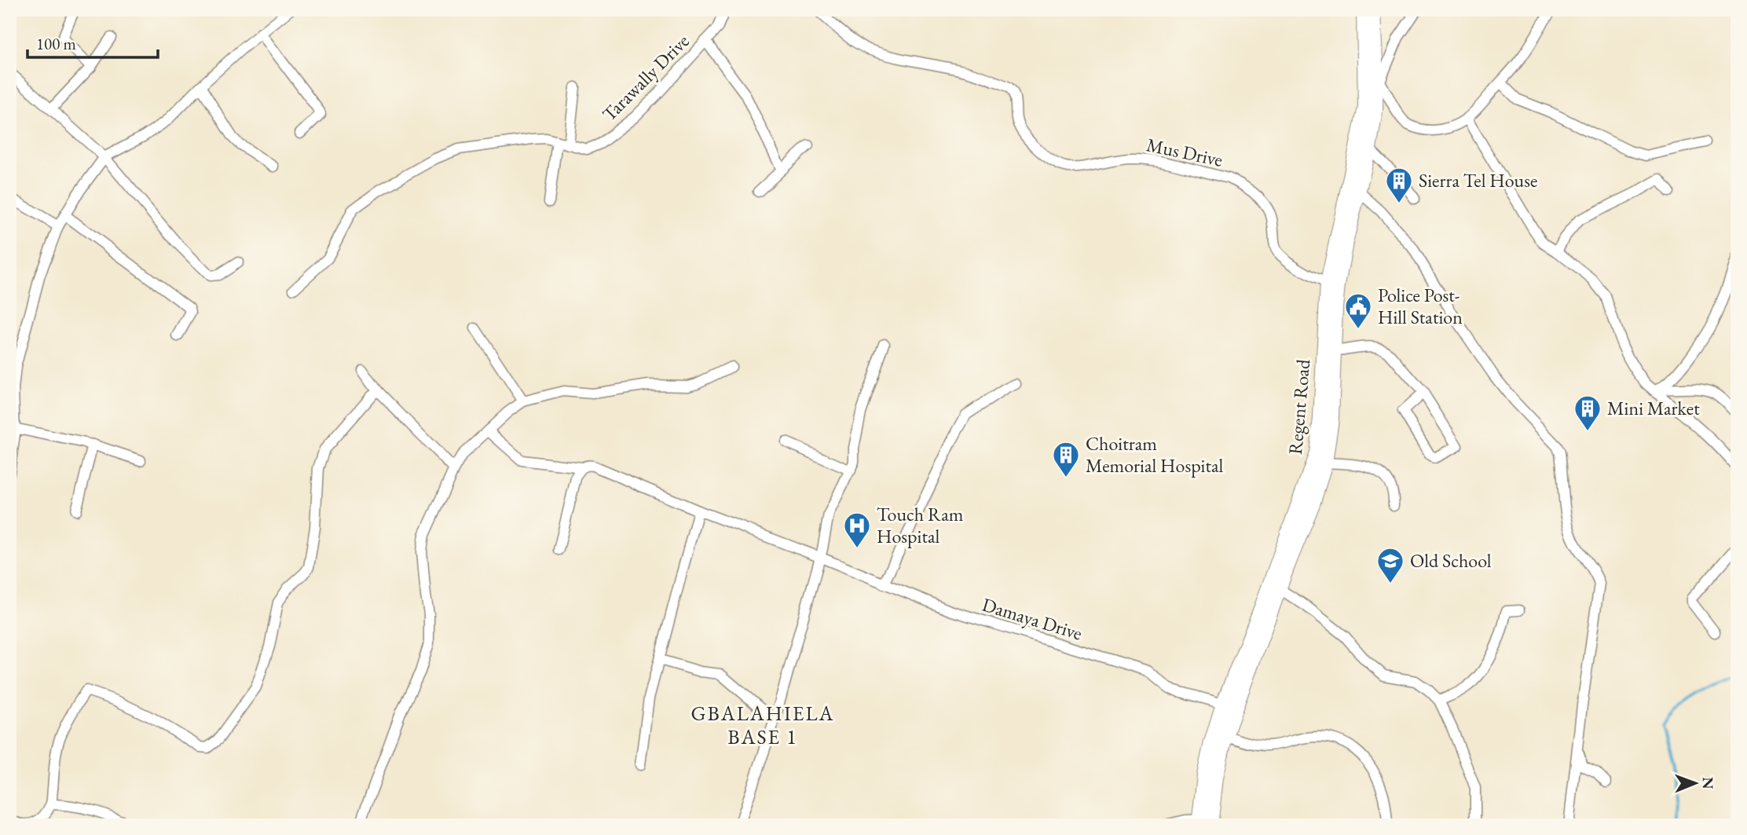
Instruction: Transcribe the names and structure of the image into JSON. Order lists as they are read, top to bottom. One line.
{"streets":{"main road":["Regent Road"],"street":["Tarawally Drive","Mus Drive","Damaya Drive"]},"crossings":[["Mus Drive","Regent Road"],["Regent Road","Damaya Drive"]],"districts":["GBALAHIELA BASE 1"],"places":{"building":["Sierra Tel House","Mini Market","Choitram Memorial Hospital"],"public building":["Police Post- Hill Station"],"hospital":["Touch Ram Hospital"],"school or university":["Old School"]},"scale_bar":"100 m","north":"right"}
